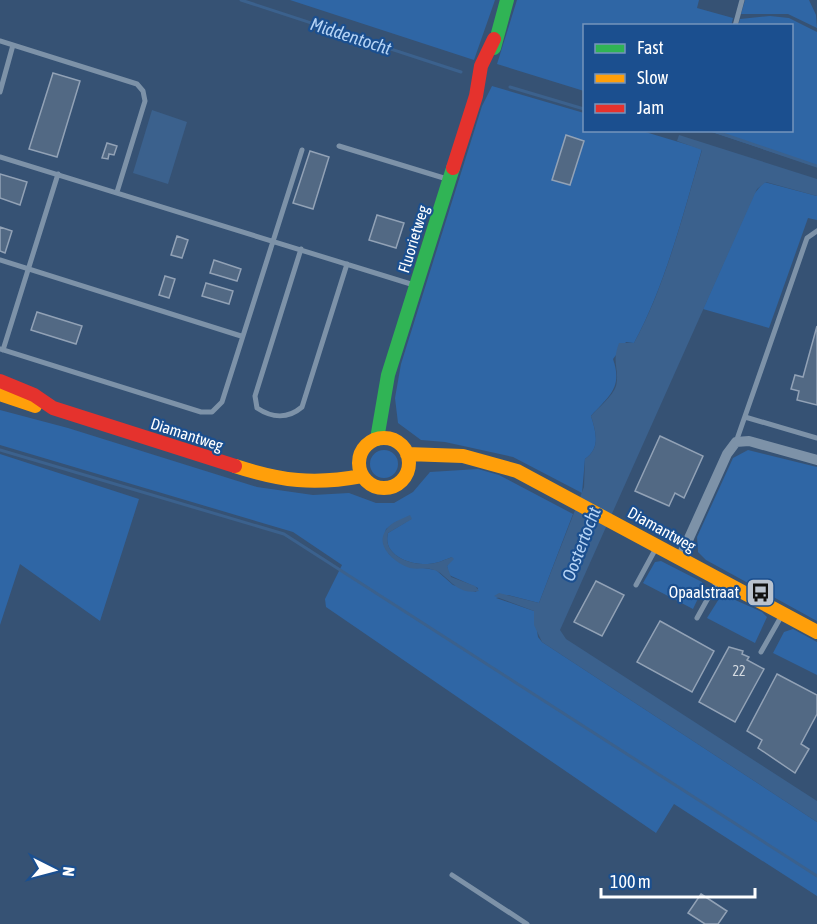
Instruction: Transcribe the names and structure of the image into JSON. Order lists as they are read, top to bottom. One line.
{"streets":{"street":["Fluorietweg","Diamantweg"]},"crossings":[["Fluorietweg","Diamantweg"]],"water":["Middentocht","Oostertocht"],"places":{"bus stop":["Opaalstraat"]},"house_numbers":["22"],"legend":["Fast","Slow","Jam"],"scale_bar":"100 m","north":"right"}
